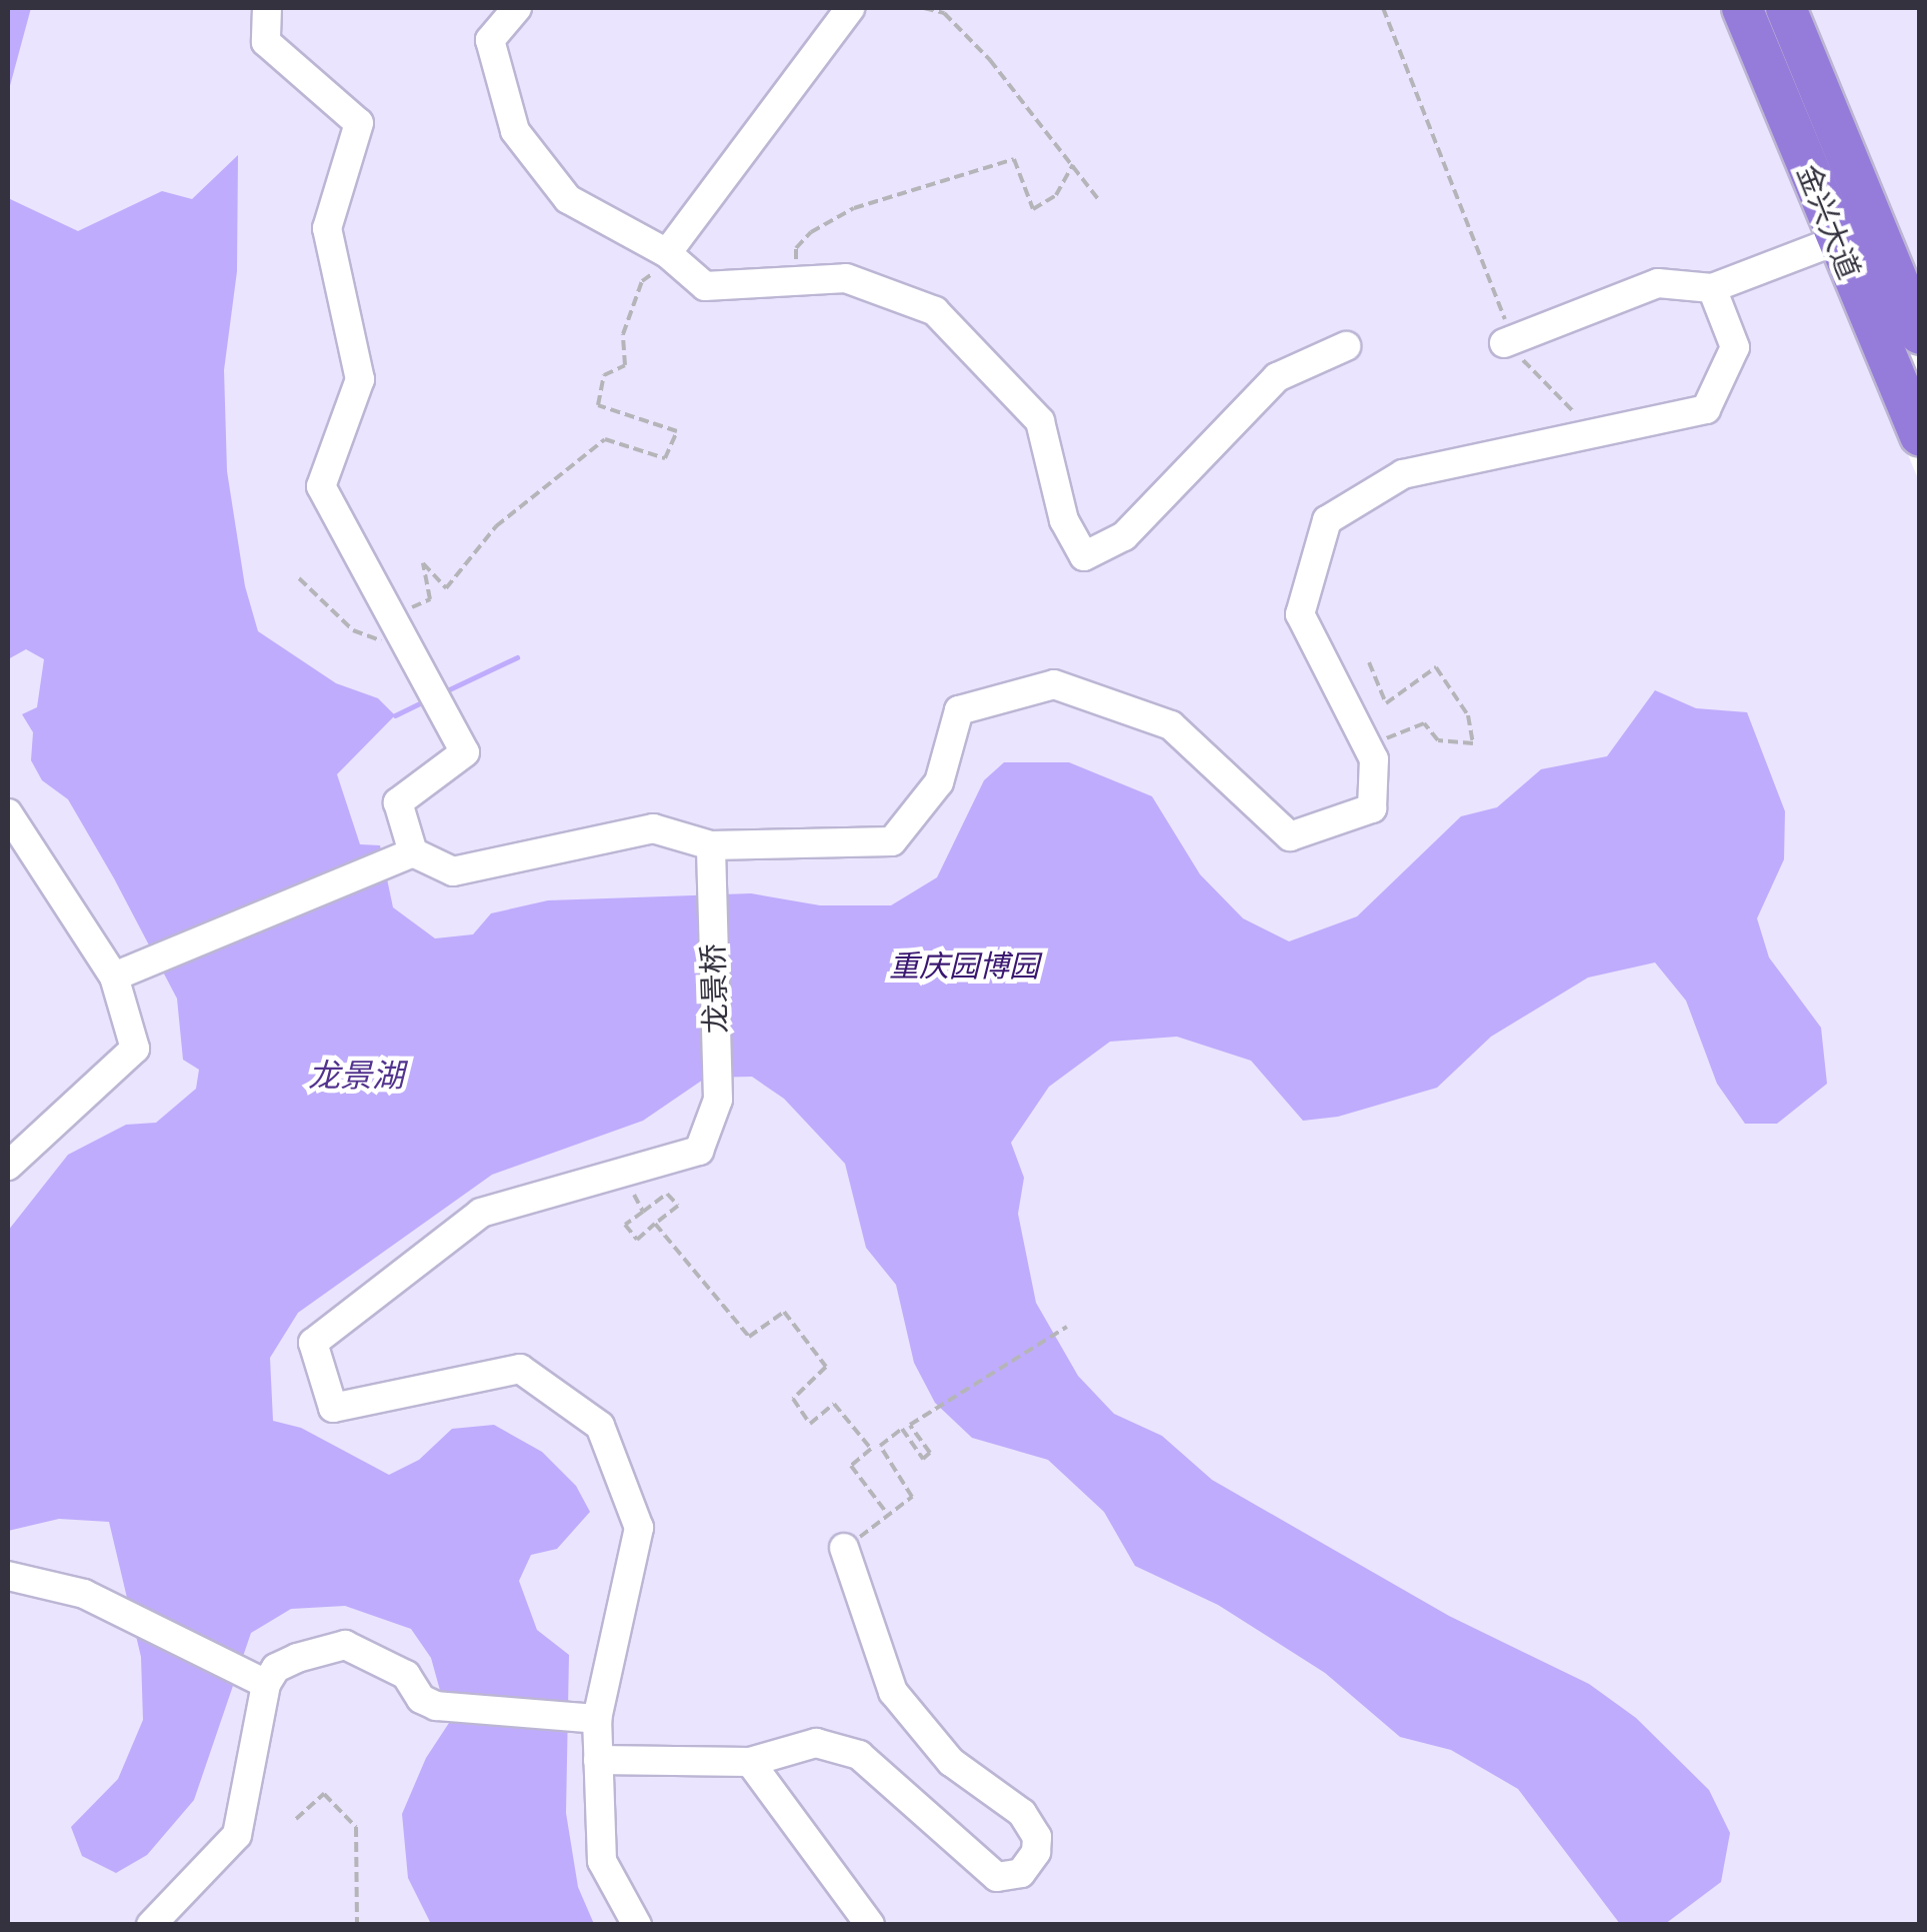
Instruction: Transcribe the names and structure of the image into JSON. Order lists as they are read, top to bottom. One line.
{"streets":{"highway":["金兴大道"],"lane":["龙景桥"]},"water":["龙景湖"],"parks":["重庆园博园"]}
